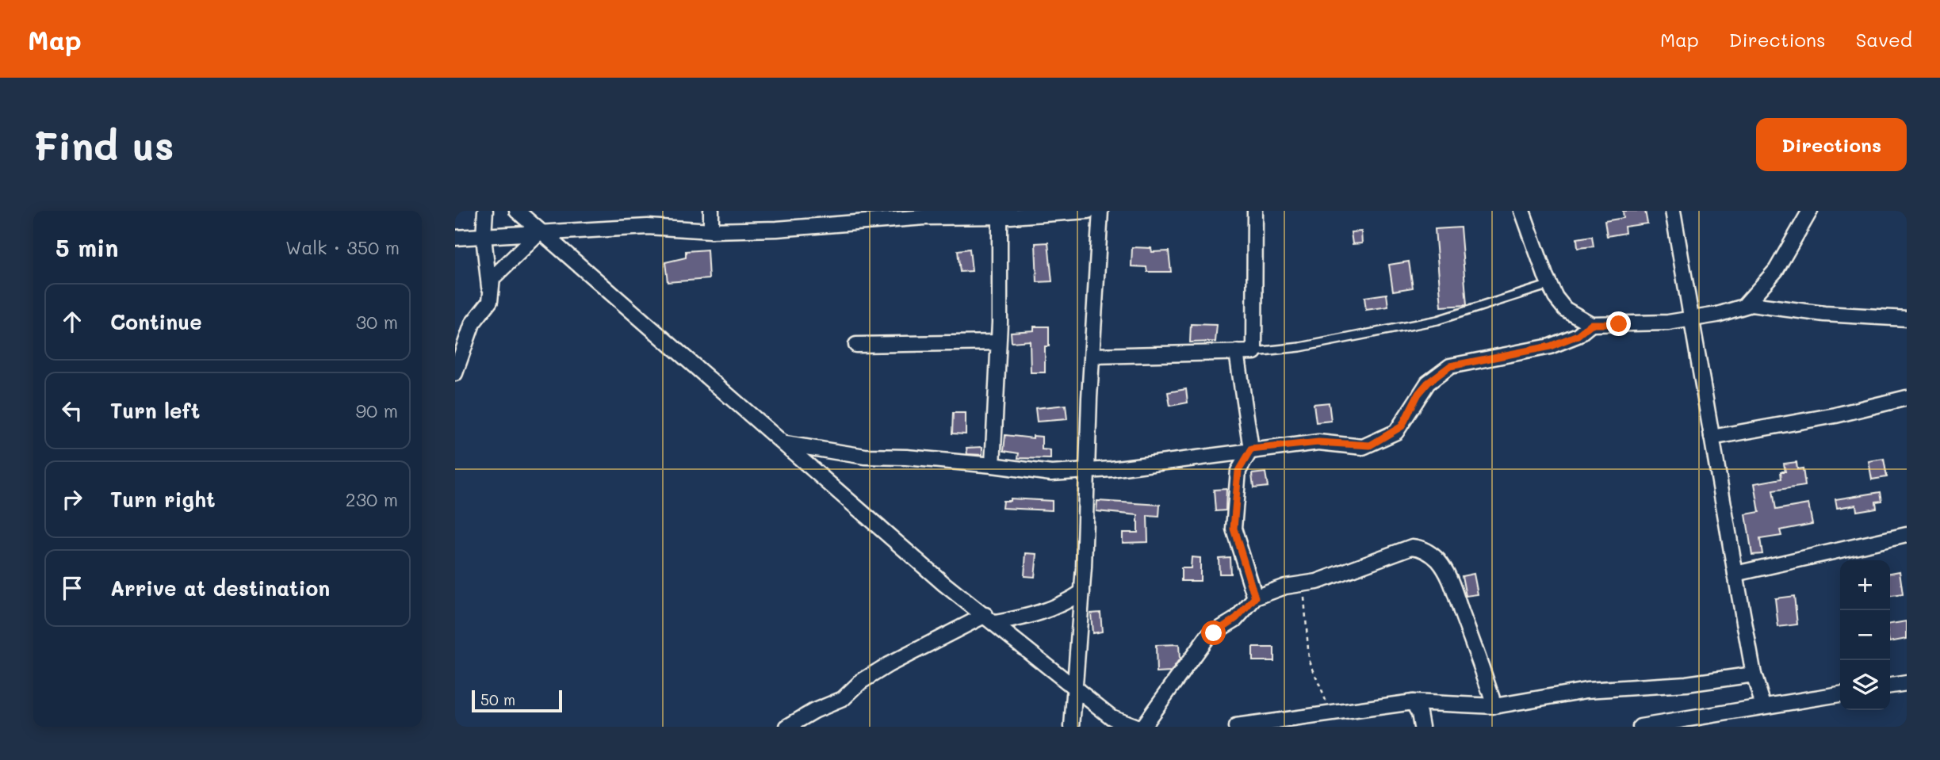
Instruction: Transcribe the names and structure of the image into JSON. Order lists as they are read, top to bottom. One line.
{"scale_bar":"50 m","page":{"header":"Map","nav":["Map","Directions","Saved"],"buttons":"Directions","title":"Find us","heading":["5 min","Walk · 350 m"],"list":[["Continue","30 m"],["Turn left","90 m"],["Turn right","230 m"],"Arrive at destination"],"map_buttons":["+","−"],"scale":"50 m"}}
